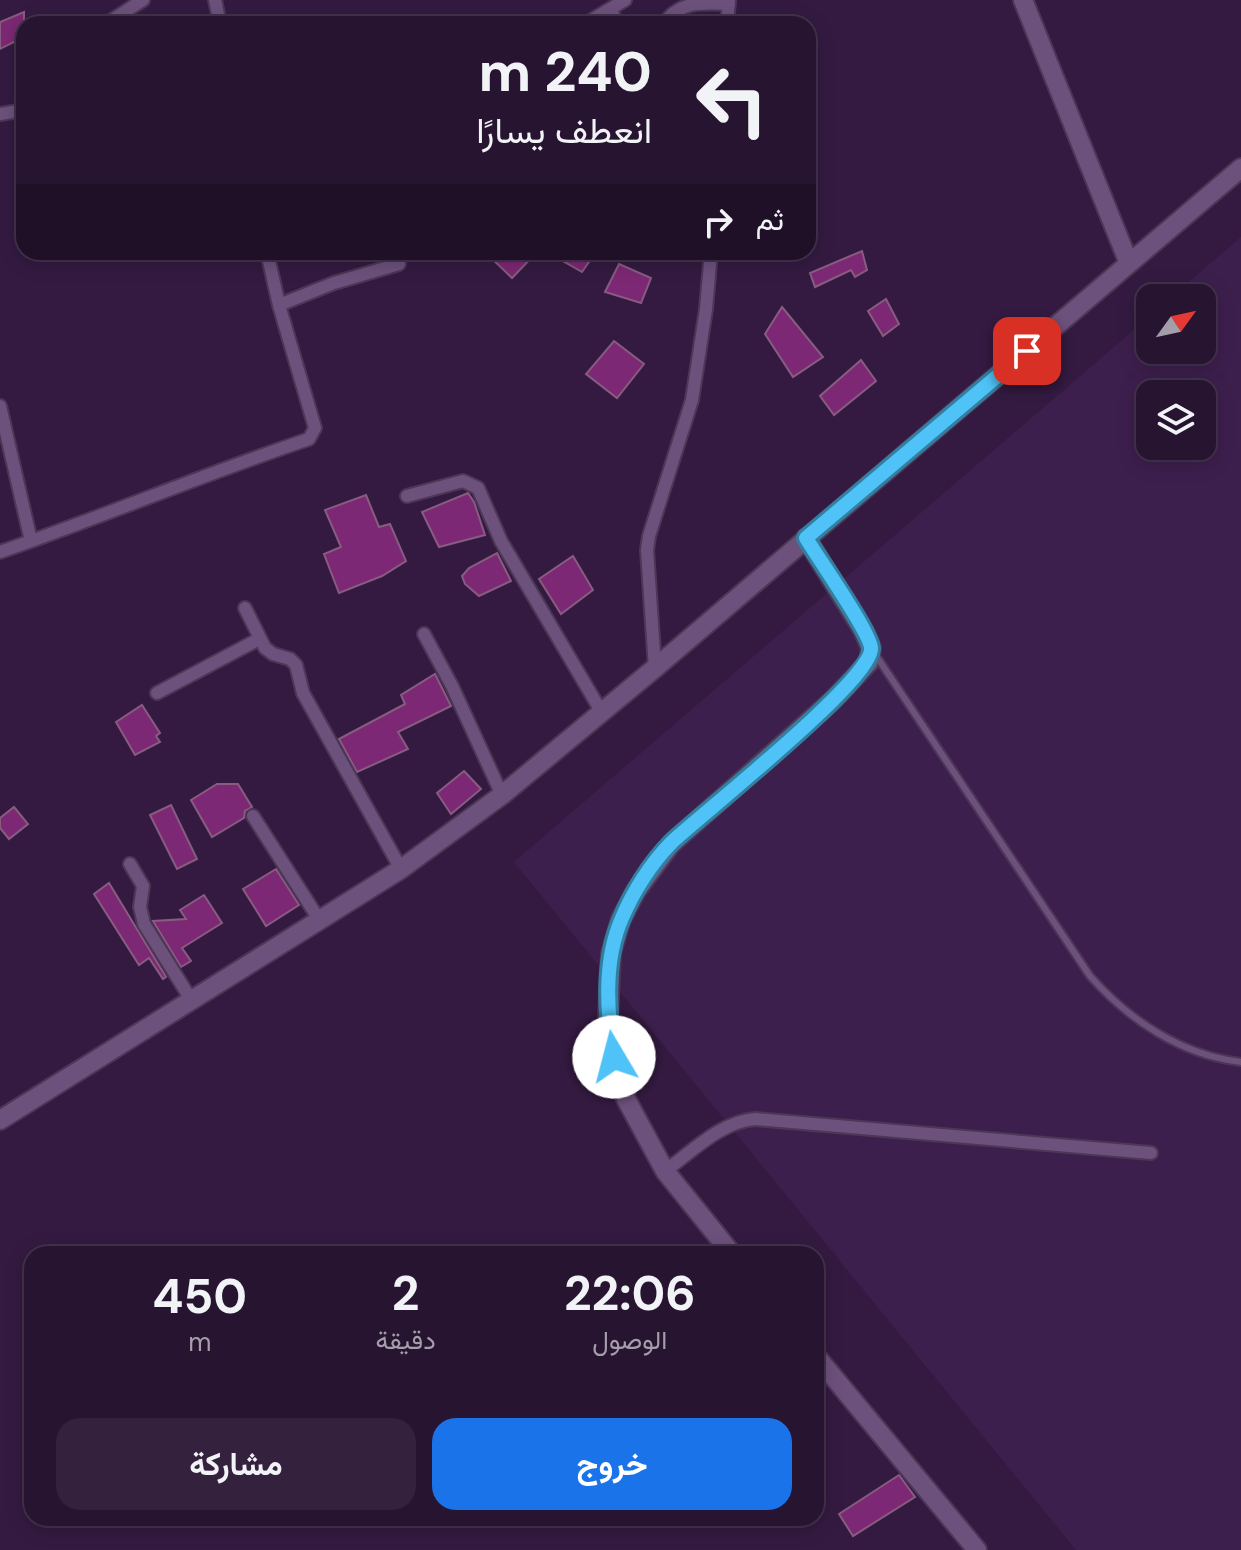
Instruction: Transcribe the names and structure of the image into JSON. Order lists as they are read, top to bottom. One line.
{"north":"top right","page":{"turn":["240 m","انعطف يسارًا"],"then":"ثم","eta":["22:06","الوصول","2","دقيقة","450","m"],"buttons":["خروج","مشاركة"]}}
